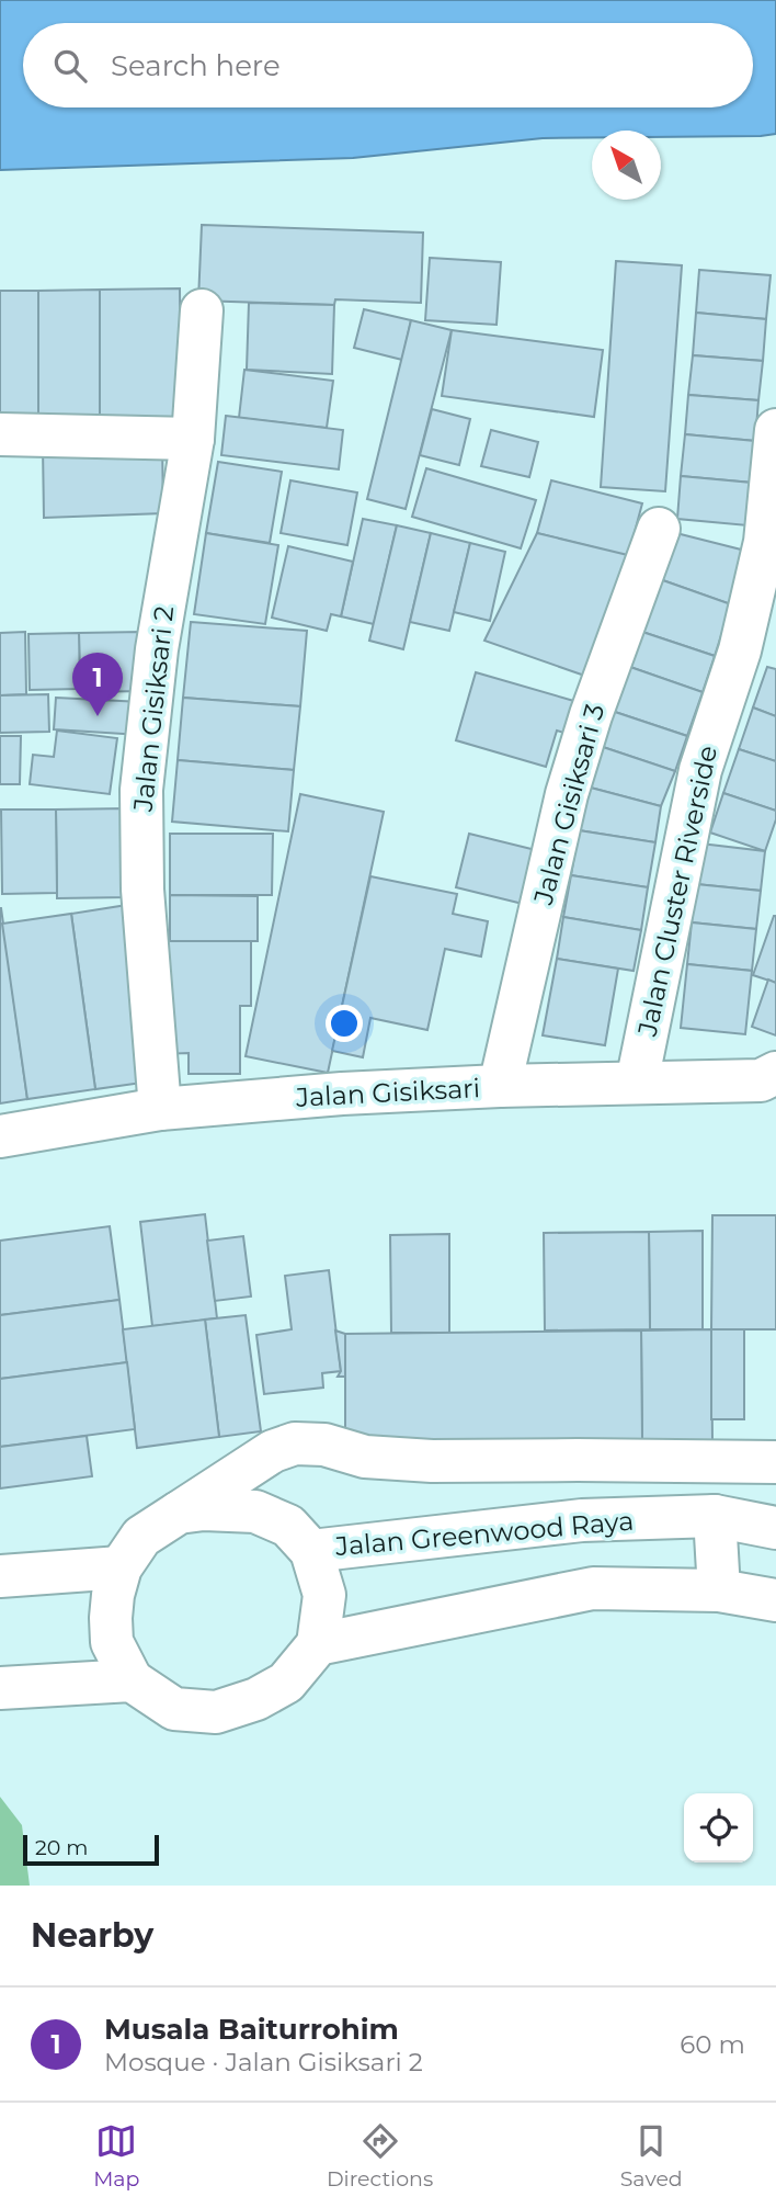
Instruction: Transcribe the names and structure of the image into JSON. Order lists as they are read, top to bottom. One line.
{"streets":{"street":["Jalan Gisiksari 2","Jalan Gisiksari 3","Jalan Cluster Riverside","Jalan Gisiksari","Jalan Greenwood Raya"]},"crossings":[["Jalan Gisiksari 2","Jalan Gisiksari"],["Jalan Gisiksari 3","Jalan Gisiksari"],["Jalan Cluster Riverside","Jalan Gisiksari"]],"scale_bar":"20 m","north":"top left","page":{"search":"Search here","pins":"1","scale":"20 m","heading":"Nearby","list":[{"mark":"1","name":"Musala Baiturrohim","note":"Mosque · Jalan Gisiksari 2","value":"60 m"}],"nav":["Map","Directions","Saved"]}}
